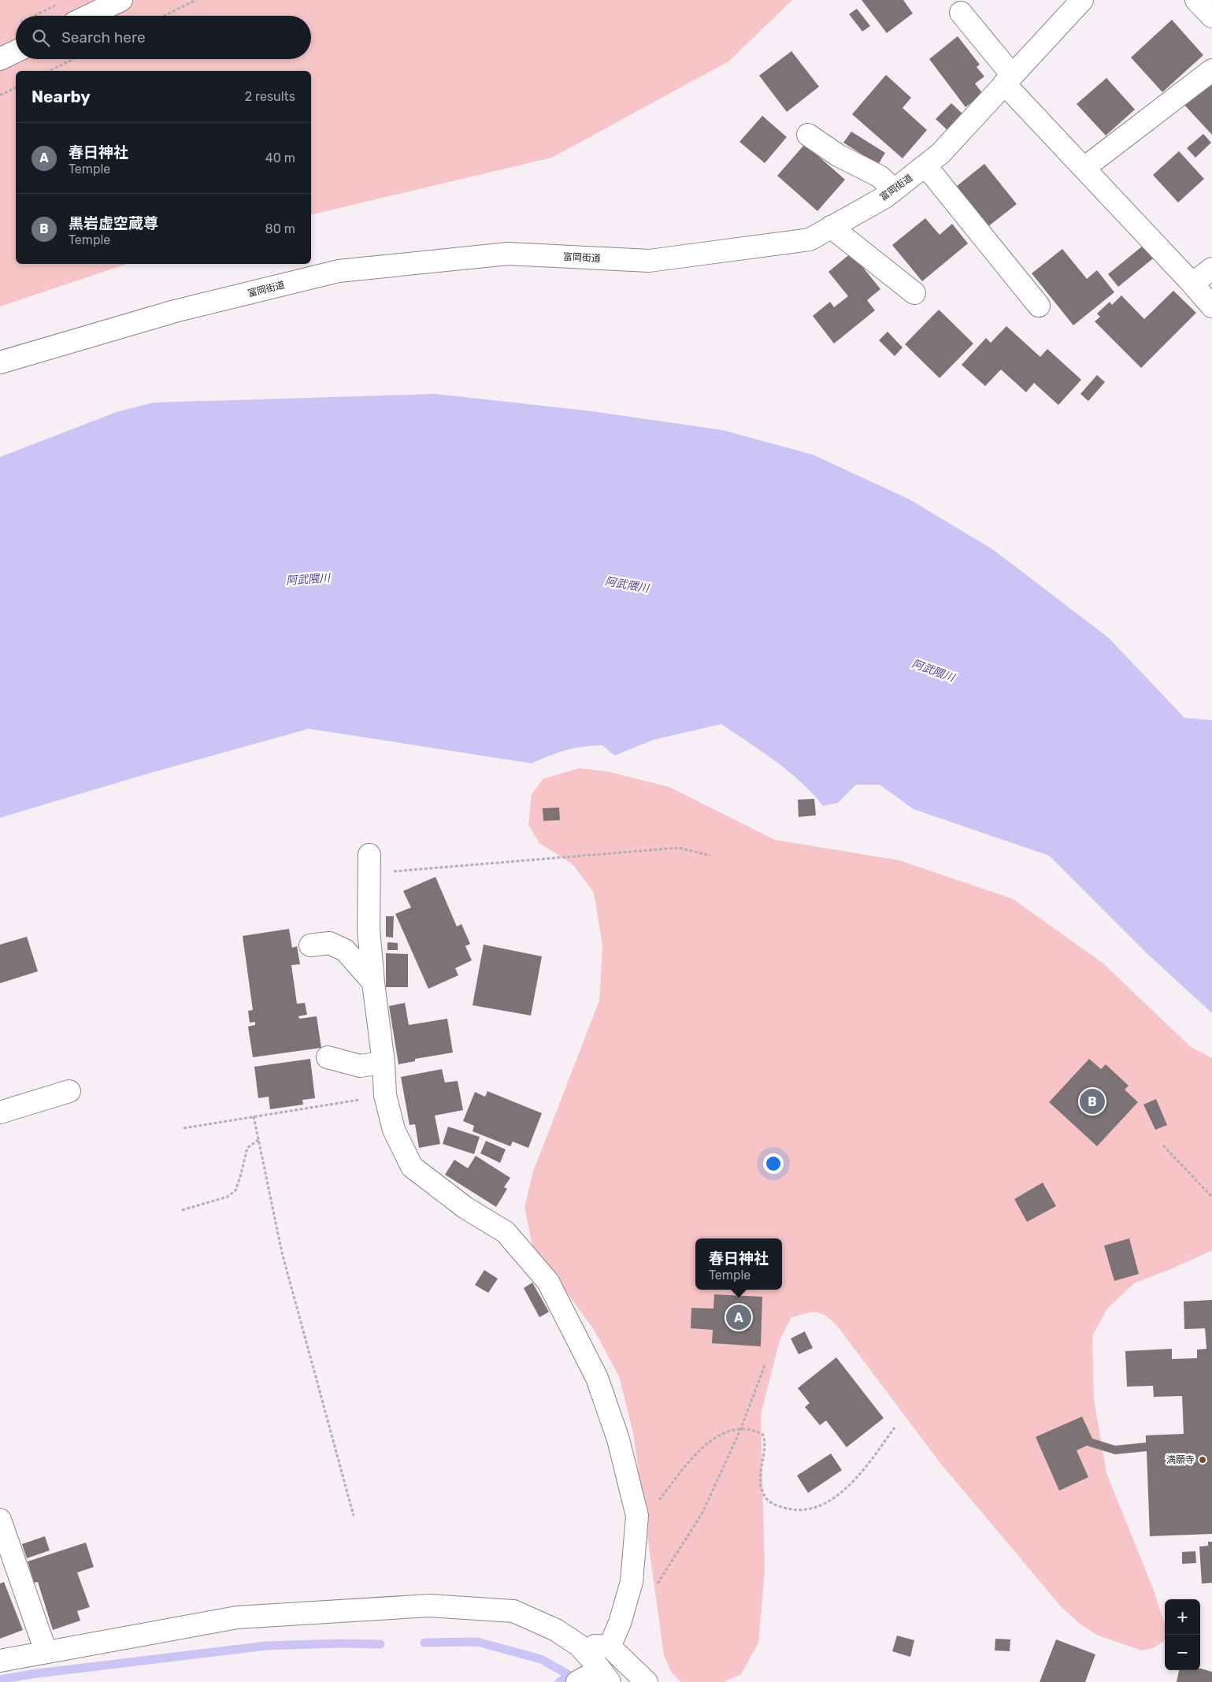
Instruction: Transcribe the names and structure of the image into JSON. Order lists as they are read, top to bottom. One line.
{"streets":{"street":["富岡街道"]},"water":["阿武隈川"],"places":["満願寺"],"page":{"search":"Search here","heading":["Nearby","2 results"],"list":[{"mark":"A","name":"春日神社","note":"Temple","value":"40 m"},{"mark":"B","name":"黒岩虚空蔵尊","note":"Temple","value":"80 m"}],"pins":["B","A"],"popup":["春日神社","Temple"],"map_buttons":["+","−"]}}
